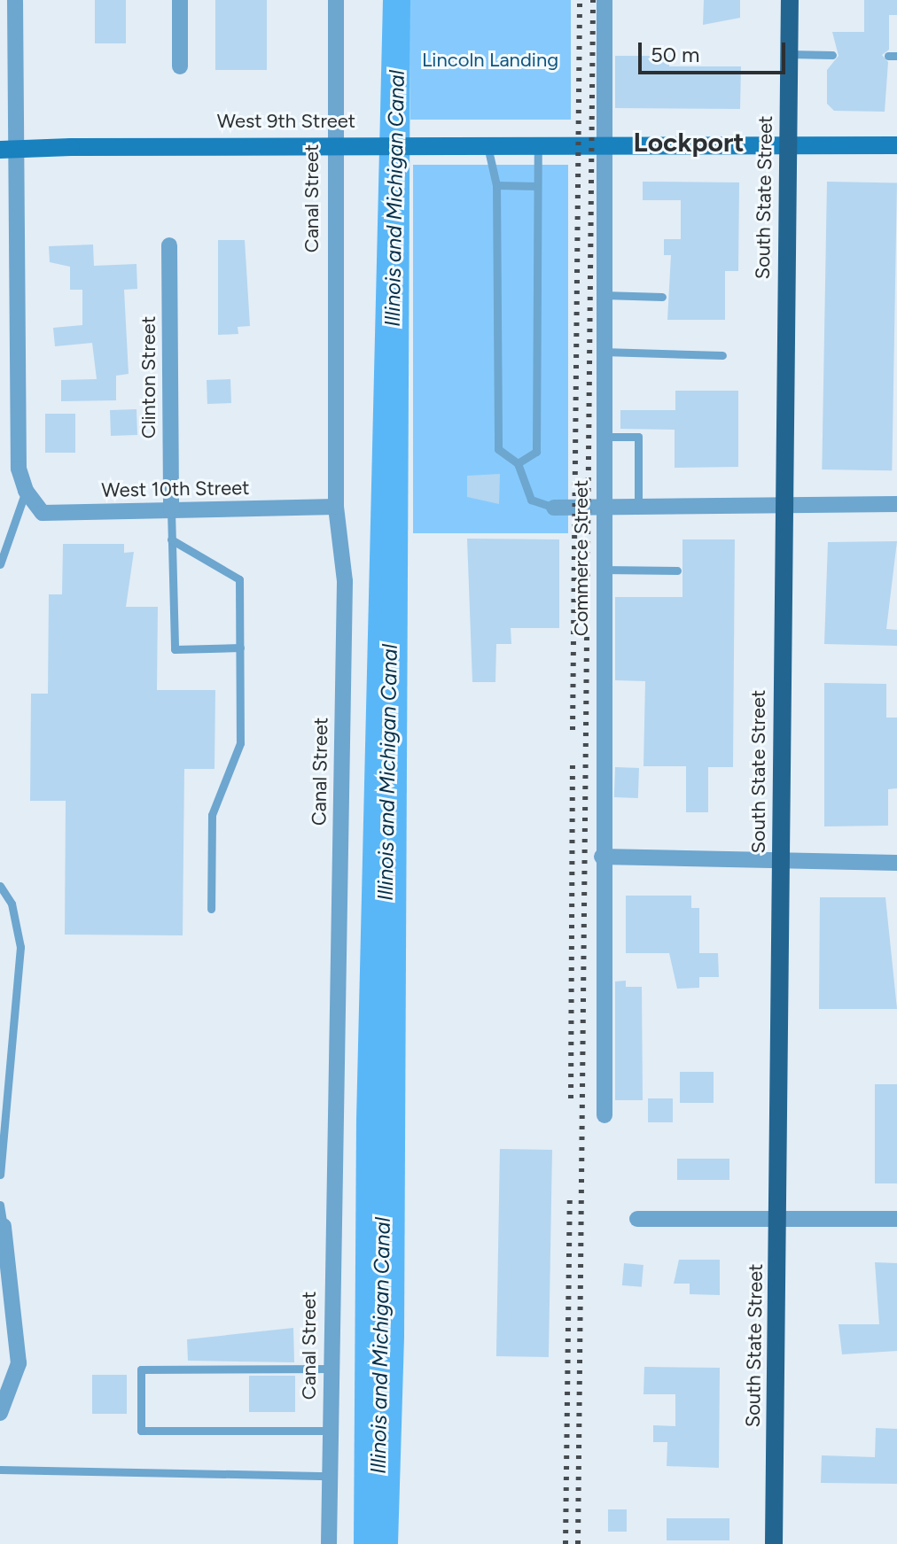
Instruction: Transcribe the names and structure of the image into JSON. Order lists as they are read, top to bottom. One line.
{"streets":{"main road":["West 9th Street","South State Street"],"street":["Canal Street","Clinton Street","West 10th Street","Commerce Street"]},"crossings":[["West 9th Street","South State Street"],["West 9th Street","Canal Street"],["West 9th Street","Commerce Street"],["Canal Street","West 10th Street"],["Clinton Street","West 10th Street"]],"districts":["Lockport"],"water":["Illinois and Michigan Canal"],"parks":["Lincoln Landing"],"scale_bar":"50 m"}
